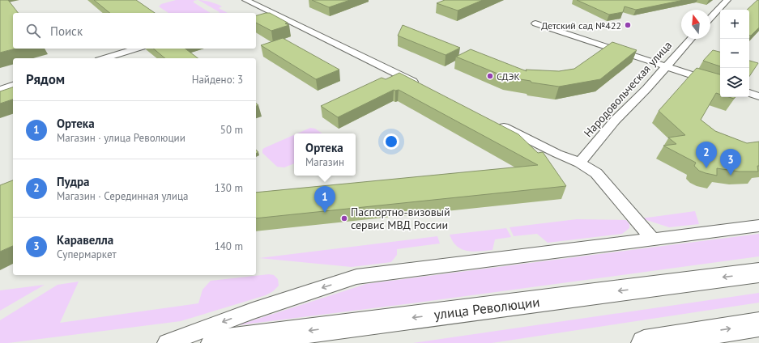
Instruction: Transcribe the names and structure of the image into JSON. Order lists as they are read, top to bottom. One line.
{"streets":{"main road":["улица Революции"],"street":["Народовольческая улица"]},"one_way":["улица Революции"],"places":["Детский сад №422","СДЭК","Паспортно-визовый сервис МВД России"],"north":"top","page":{"map_buttons":["+","−"],"search":"Поиск","heading":["Рядом","Найдено: 3"],"list":[{"mark":"1","name":"Ортека","note":"Магазин · улица Революции","value":"50 m"},{"mark":"2","name":"Пудра","note":"Магазин · Серединная улица","value":"130 m"},{"mark":"3","name":"Каравелла","note":"Супермаркет","value":"140 m"}],"popup":["Ортека","Магазин"],"pins":["2","3","1"]}}
